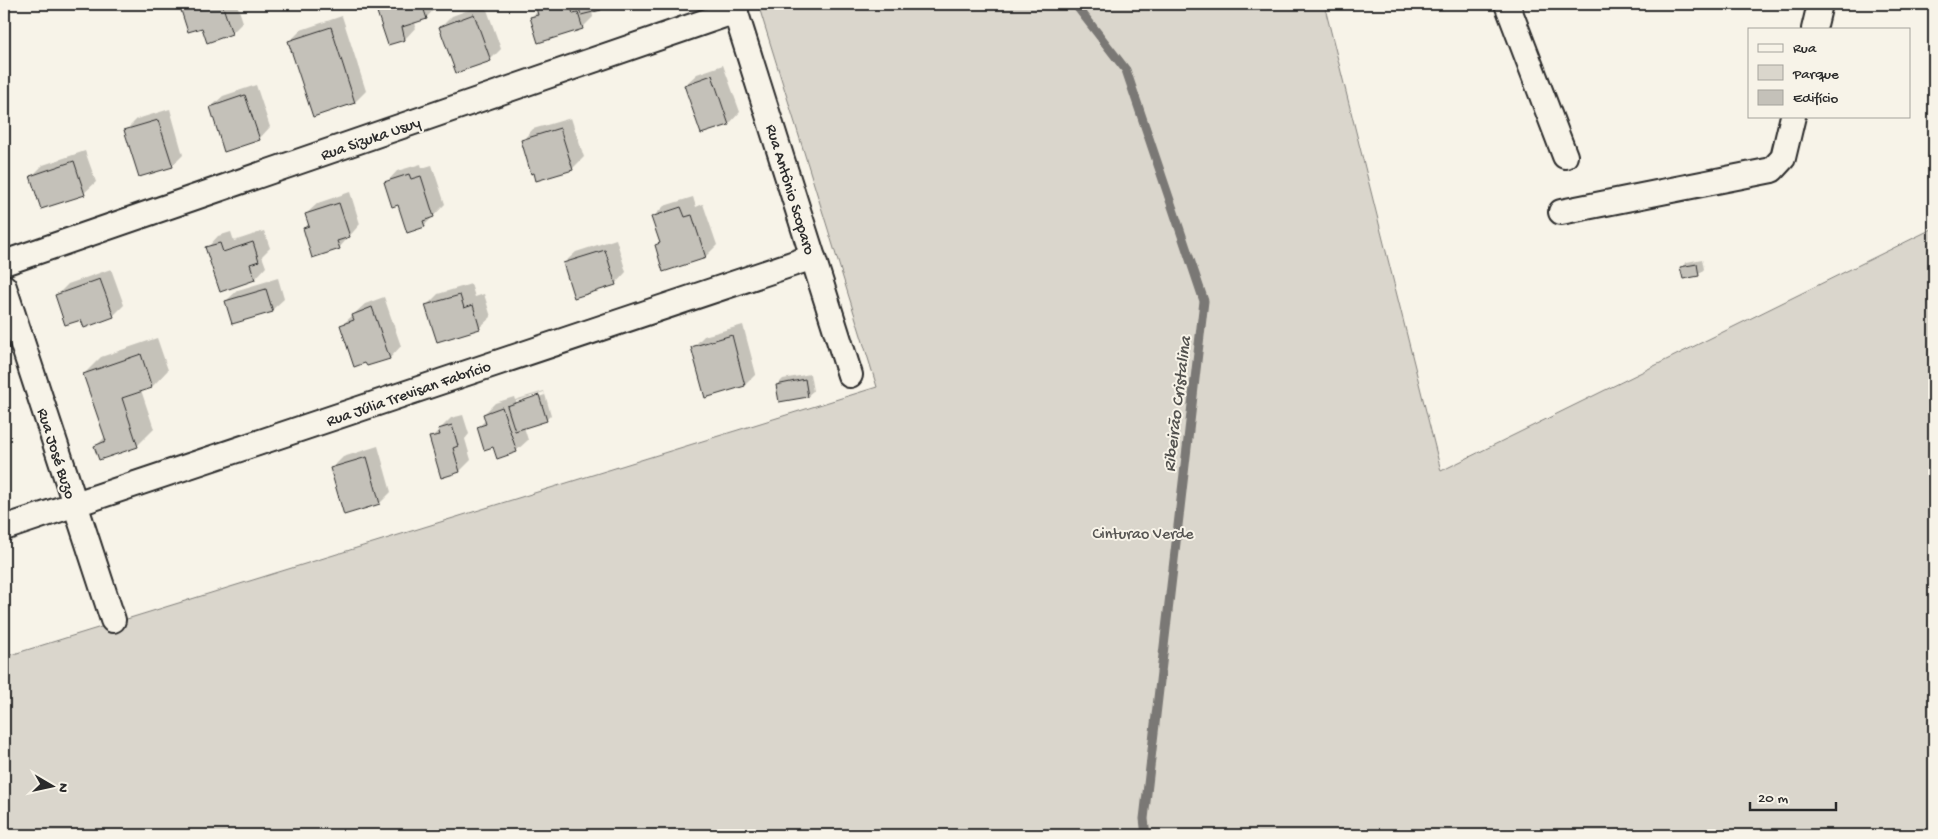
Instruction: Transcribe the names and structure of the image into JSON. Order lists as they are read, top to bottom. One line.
{"streets":{"street":["Rua Sizuka Usuy","Rua Antônio Scoparo","Rua Júlia Trevisan Fabrício","Rua José Buzo"]},"crossings":[["Rua Sizuka Usuy","Rua Antônio Scoparo"],["Rua Antônio Scoparo","Rua Júlia Trevisan Fabrício"],["Rua Júlia Trevisan Fabrício","Rua José Buzo"]],"water":["Ribeirão Cristalina"],"parks":["Cinturao Verde"],"legend":["Rua","Parque","Edifício"],"scale_bar":"20 m","north":"right"}
